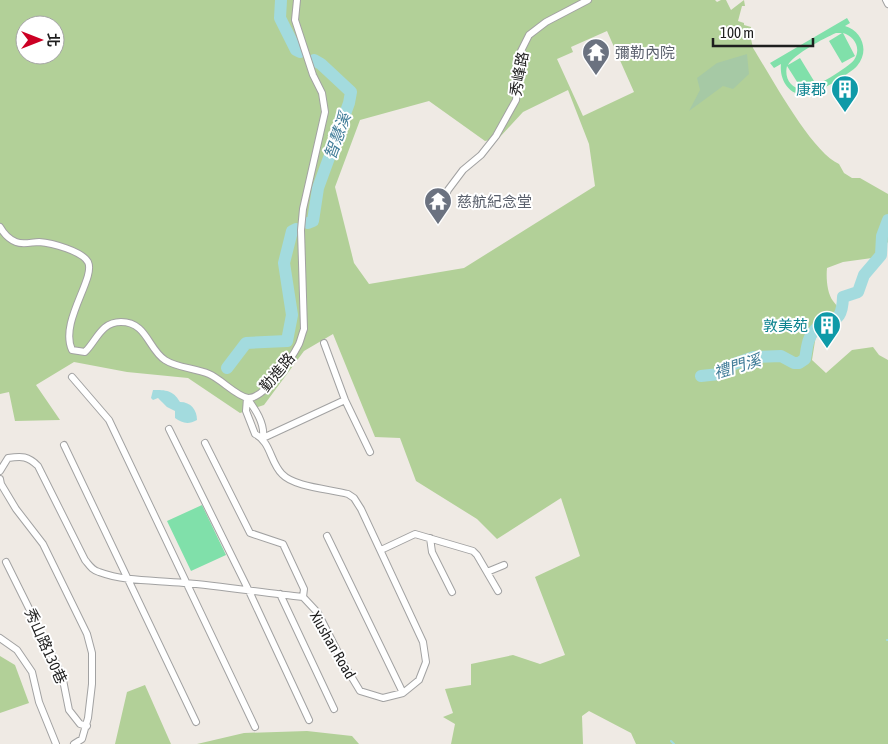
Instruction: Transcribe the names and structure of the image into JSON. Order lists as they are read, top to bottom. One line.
{"streets":{"street":["秀峰路","勤進路","Xiushan Road","秀山路130巷"]},"water":["智慧溪","禮門溪"],"places":{"temple":["彌勒內院","慈航紀念堂"],"building":["康郡","敦美苑"]},"scale_bar":"100 m","north":"right"}
